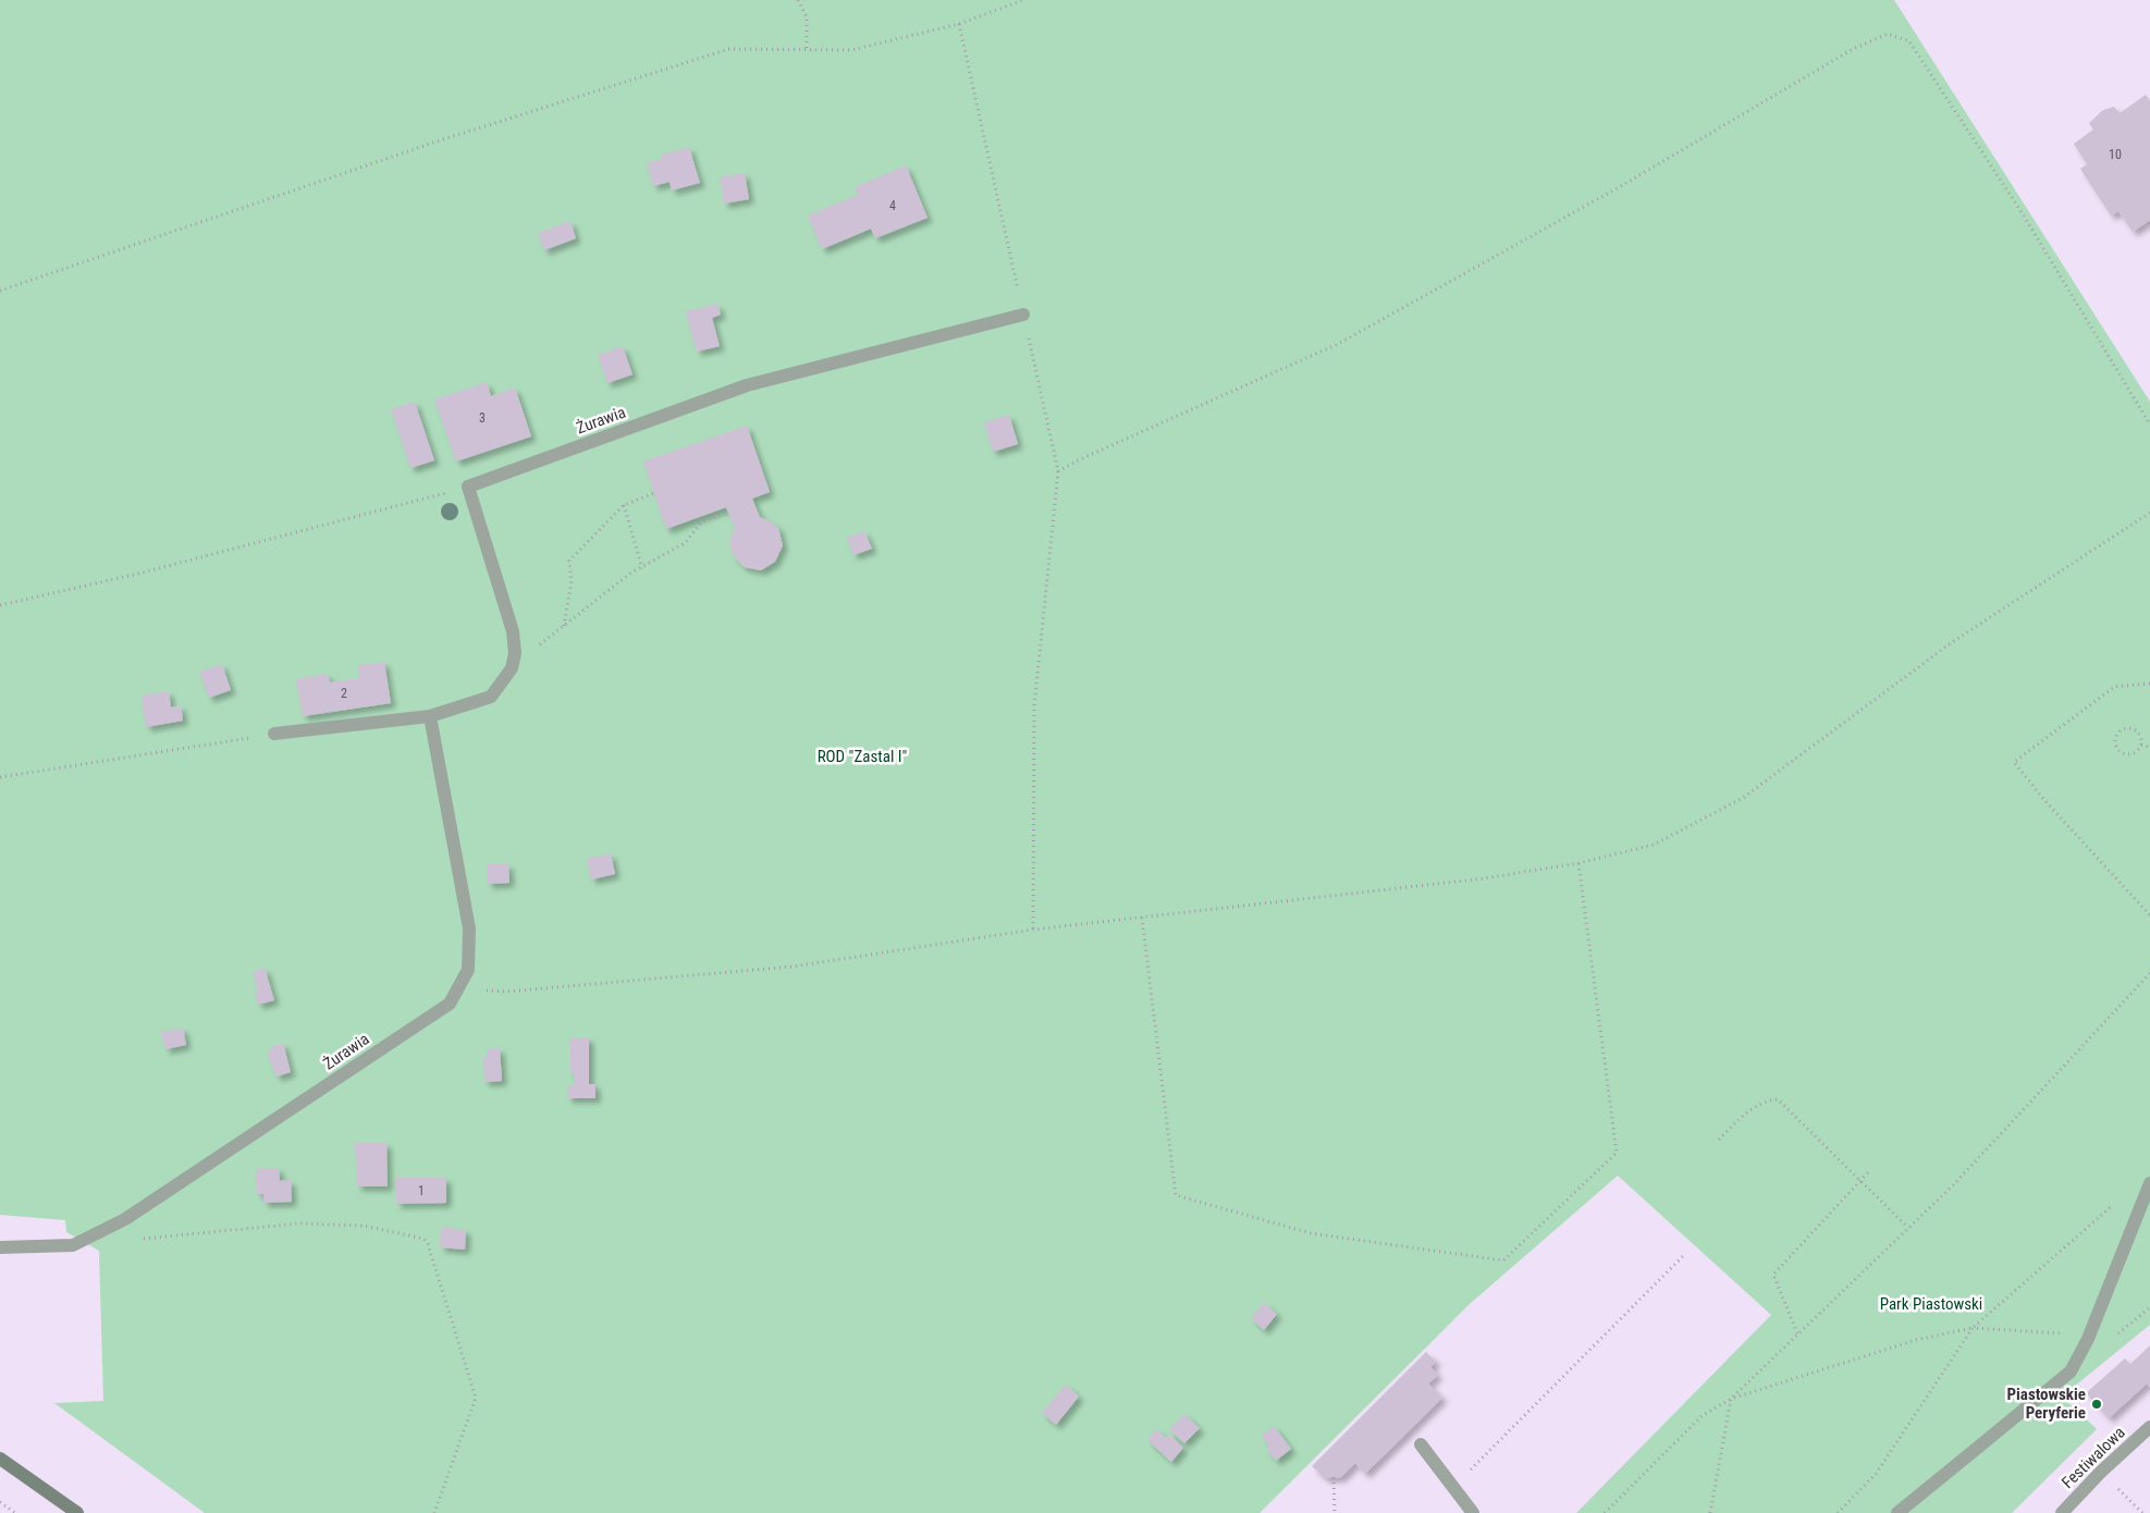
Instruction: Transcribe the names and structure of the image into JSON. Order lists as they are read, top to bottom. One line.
{"streets":{"street":["Żurawia","Festiwalowa"]},"parks":["ROD \"Zastal I\"","Park Piastowski"],"places":["Piastowskie Peryferie"],"house_numbers":["10","4","3","2","1"]}
